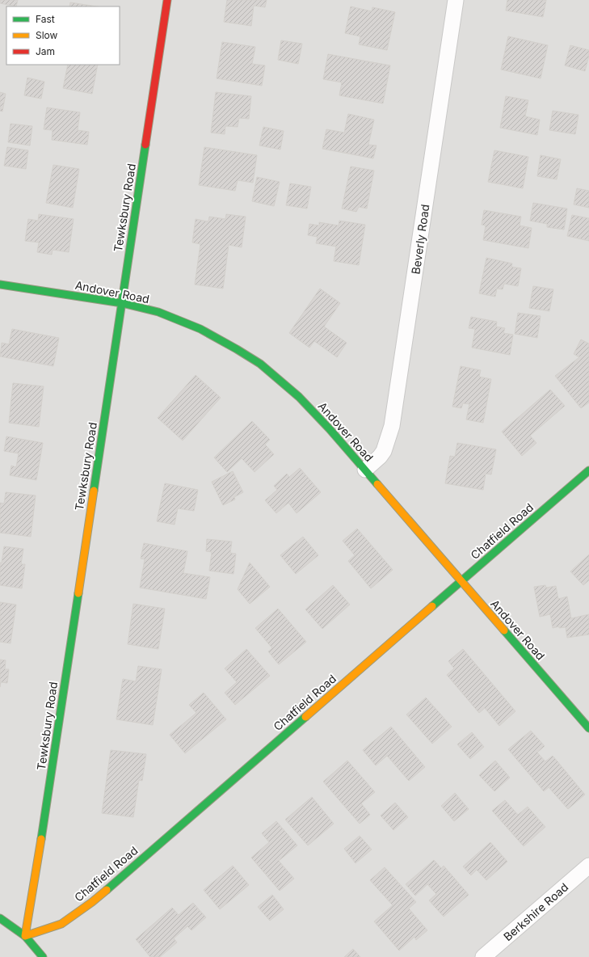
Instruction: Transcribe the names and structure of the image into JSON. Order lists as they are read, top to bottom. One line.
{"streets":{"street":["Tewksbury Road","Beverly Road","Andover Road","Chatfield Road","Berkshire Road"]},"crossings":[["Tewksbury Road","Andover Road"],["Tewksbury Road","Chatfield Road"],["Beverly Road","Andover Road"],["Andover Road","Chatfield Road"]],"legend":["Fast","Slow","Jam"]}
